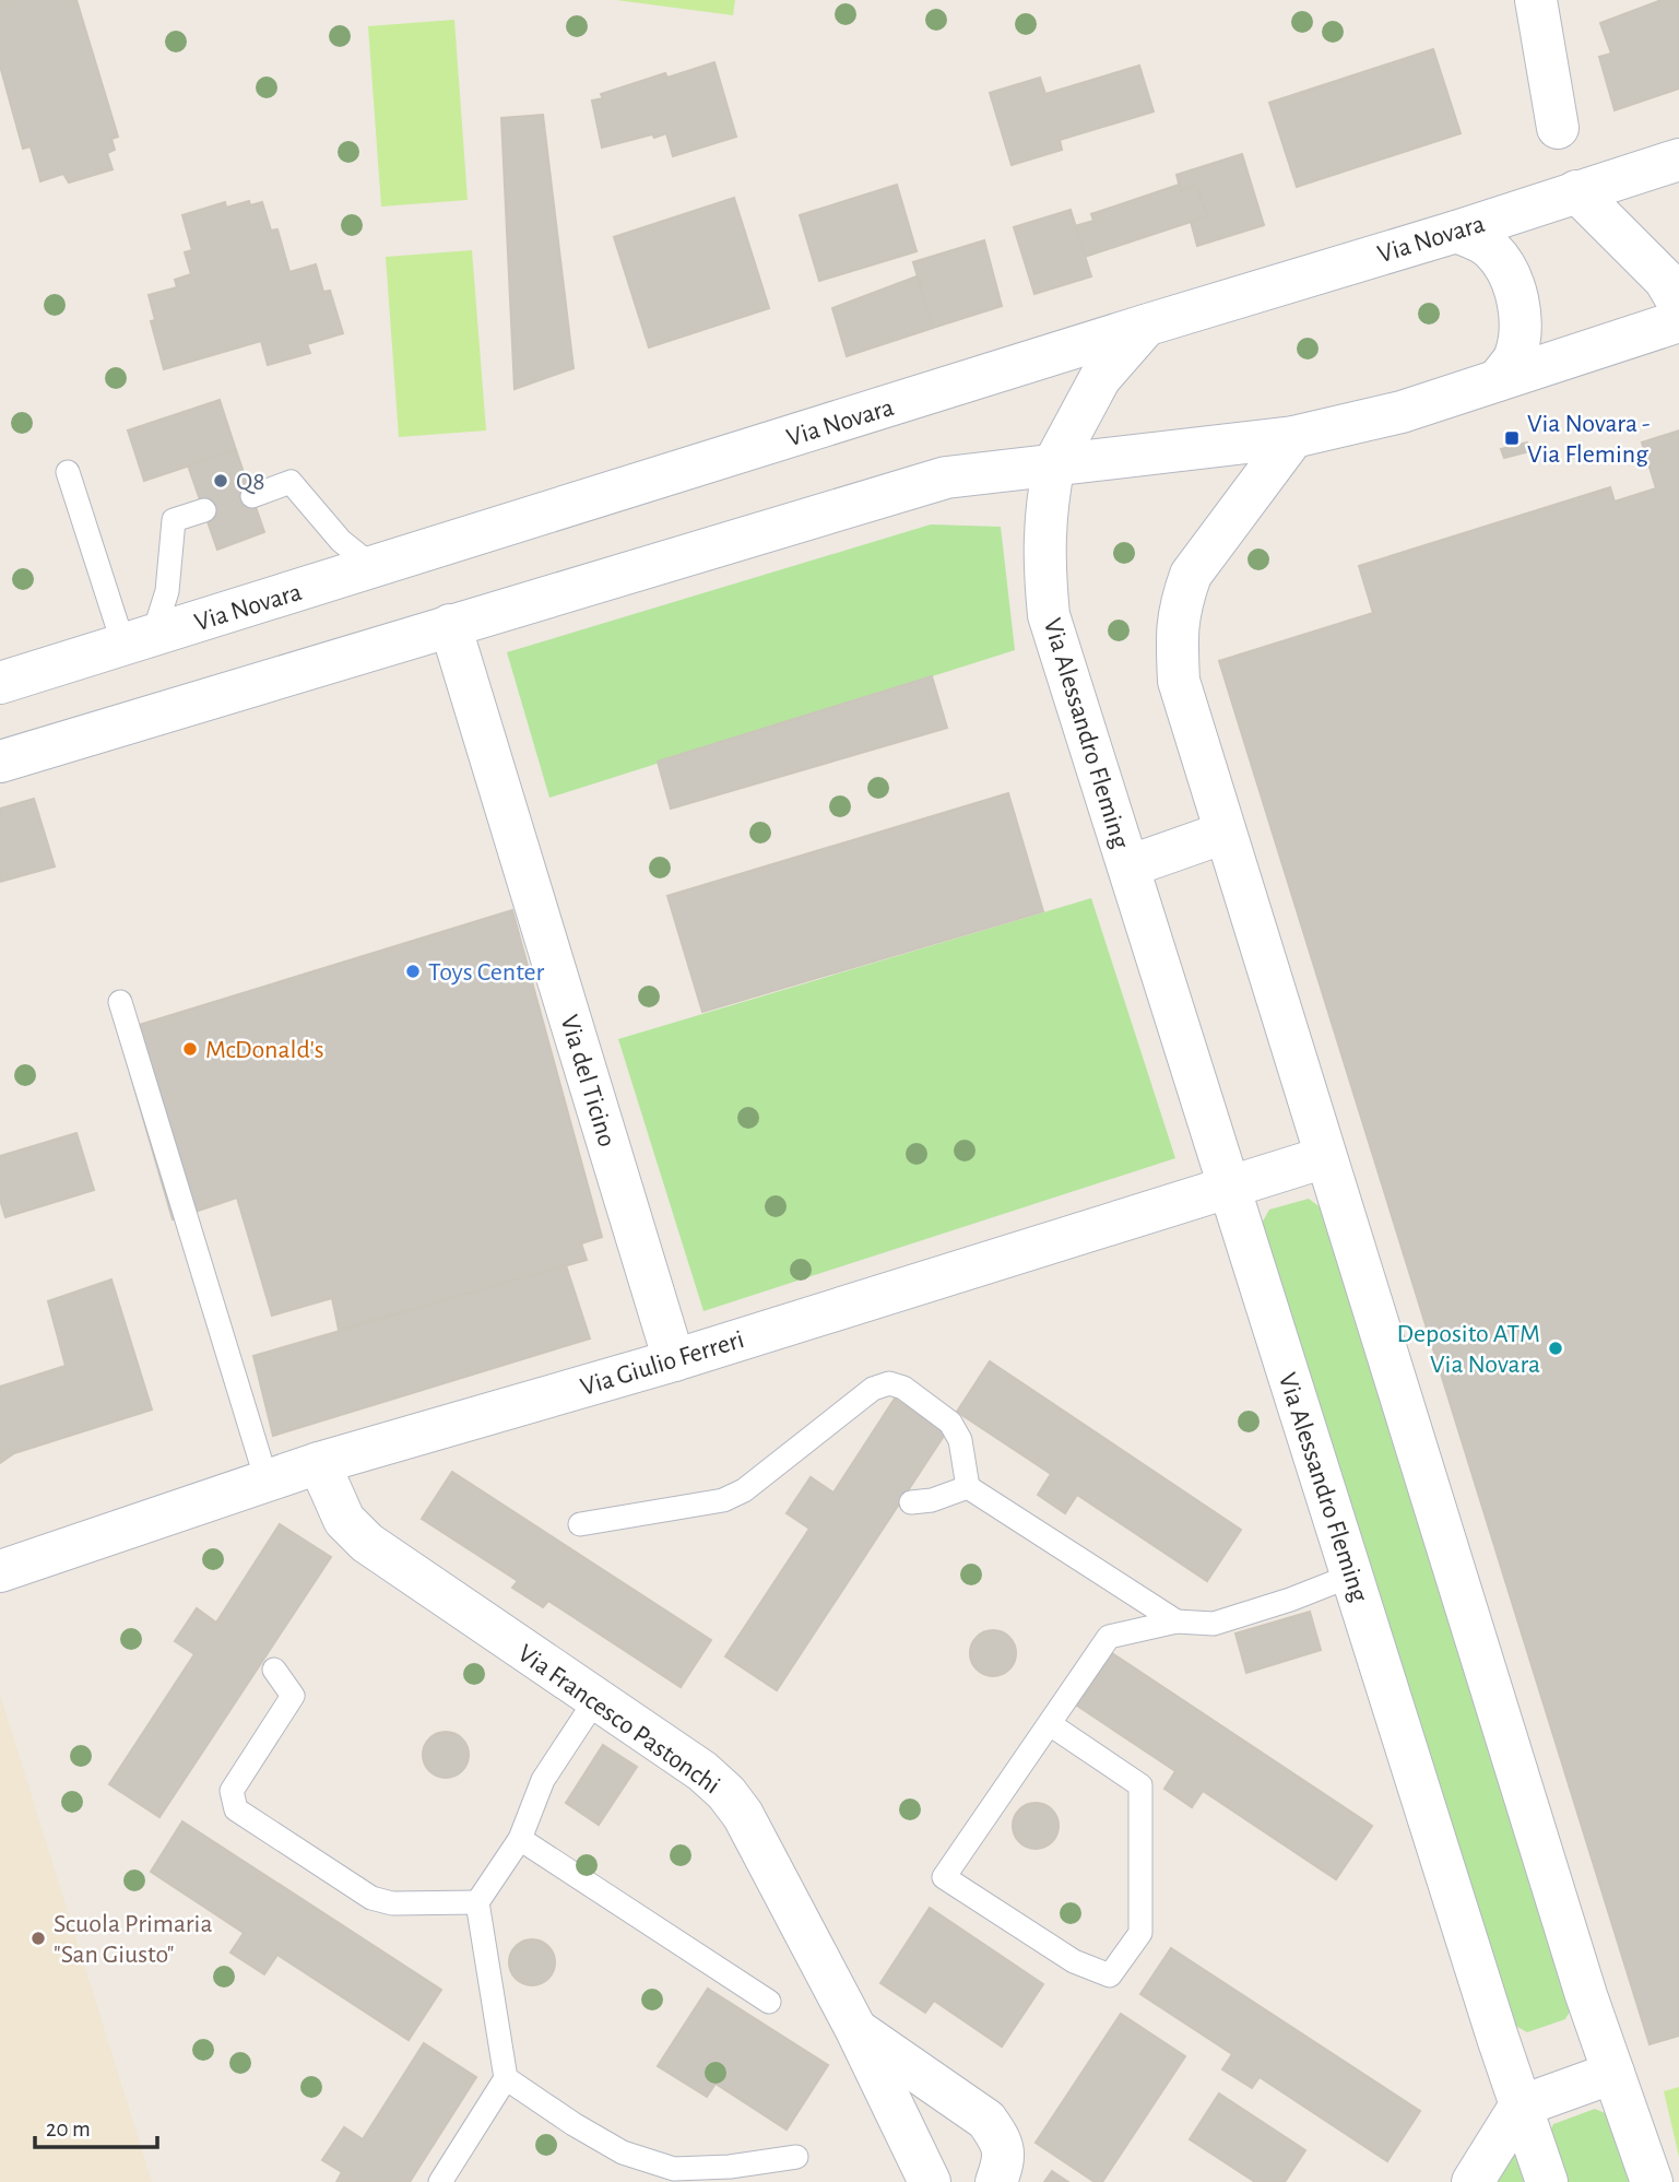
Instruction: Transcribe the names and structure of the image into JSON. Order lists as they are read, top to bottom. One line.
{"streets":{"street":["Via Novara","Via Alessandro Fleming","Via del Ticino","Via Giulio Ferreri","Via Francesco Pastonchi"]},"crossings":[["Via Novara","Via Alessandro Fleming"],["Via Alessandro Fleming","Via Giulio Ferreri"],["Via del Ticino","Via Giulio Ferreri"],["Via Giulio Ferreri","Via Francesco Pastonchi"]],"places":{"transit":["Via Novara - Via Fleming"],"other":["Q8","Toys Center","McDonald's","Deposito ATM Via Novara","Scuola Primaria \"San Giusto\""]},"scale_bar":"20 m"}
